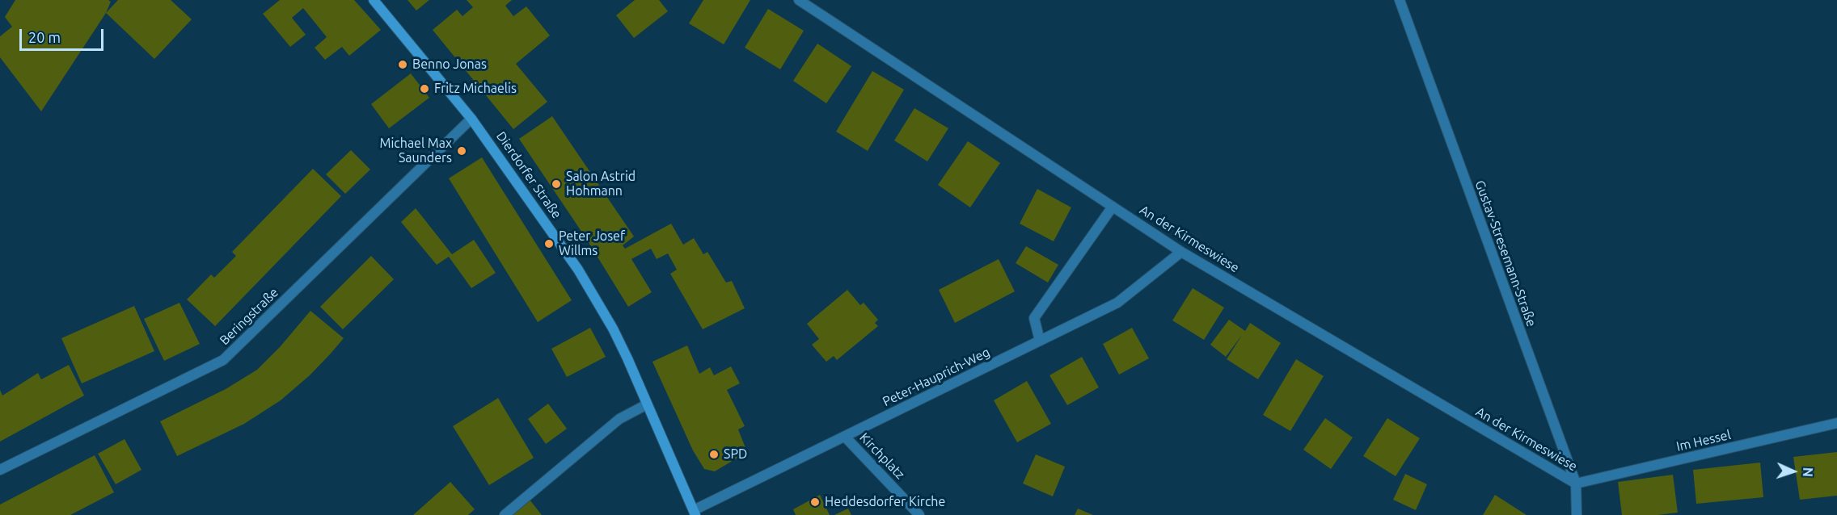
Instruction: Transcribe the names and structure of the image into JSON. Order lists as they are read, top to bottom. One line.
{"streets":{"street":["Dierdorfer Straße","An der Kirmeswiese","Gustav-Stresemann-Straße","Beringstraße","Peter-Hauprich-Weg","Im Hessel","Kirchplatz"]},"crossings":[["Dierdorfer Straße","Beringstraße"],["Dierdorfer Straße","Peter-Hauprich-Weg"],["An der Kirmeswiese","Gustav-Stresemann-Straße"],["An der Kirmeswiese","Peter-Hauprich-Weg"],["An der Kirmeswiese","Im Hessel"],["Gustav-Stresemann-Straße","Im Hessel"],["Peter-Hauprich-Weg","Kirchplatz"]],"places":["Benno Jonas","Fritz Michaelis","Michael Max Saunders","Salon Astrid Hohmann","Peter Josef Willms","SPD","Heddesdorfer Kirche"],"scale_bar":"20 m","north":"right"}
